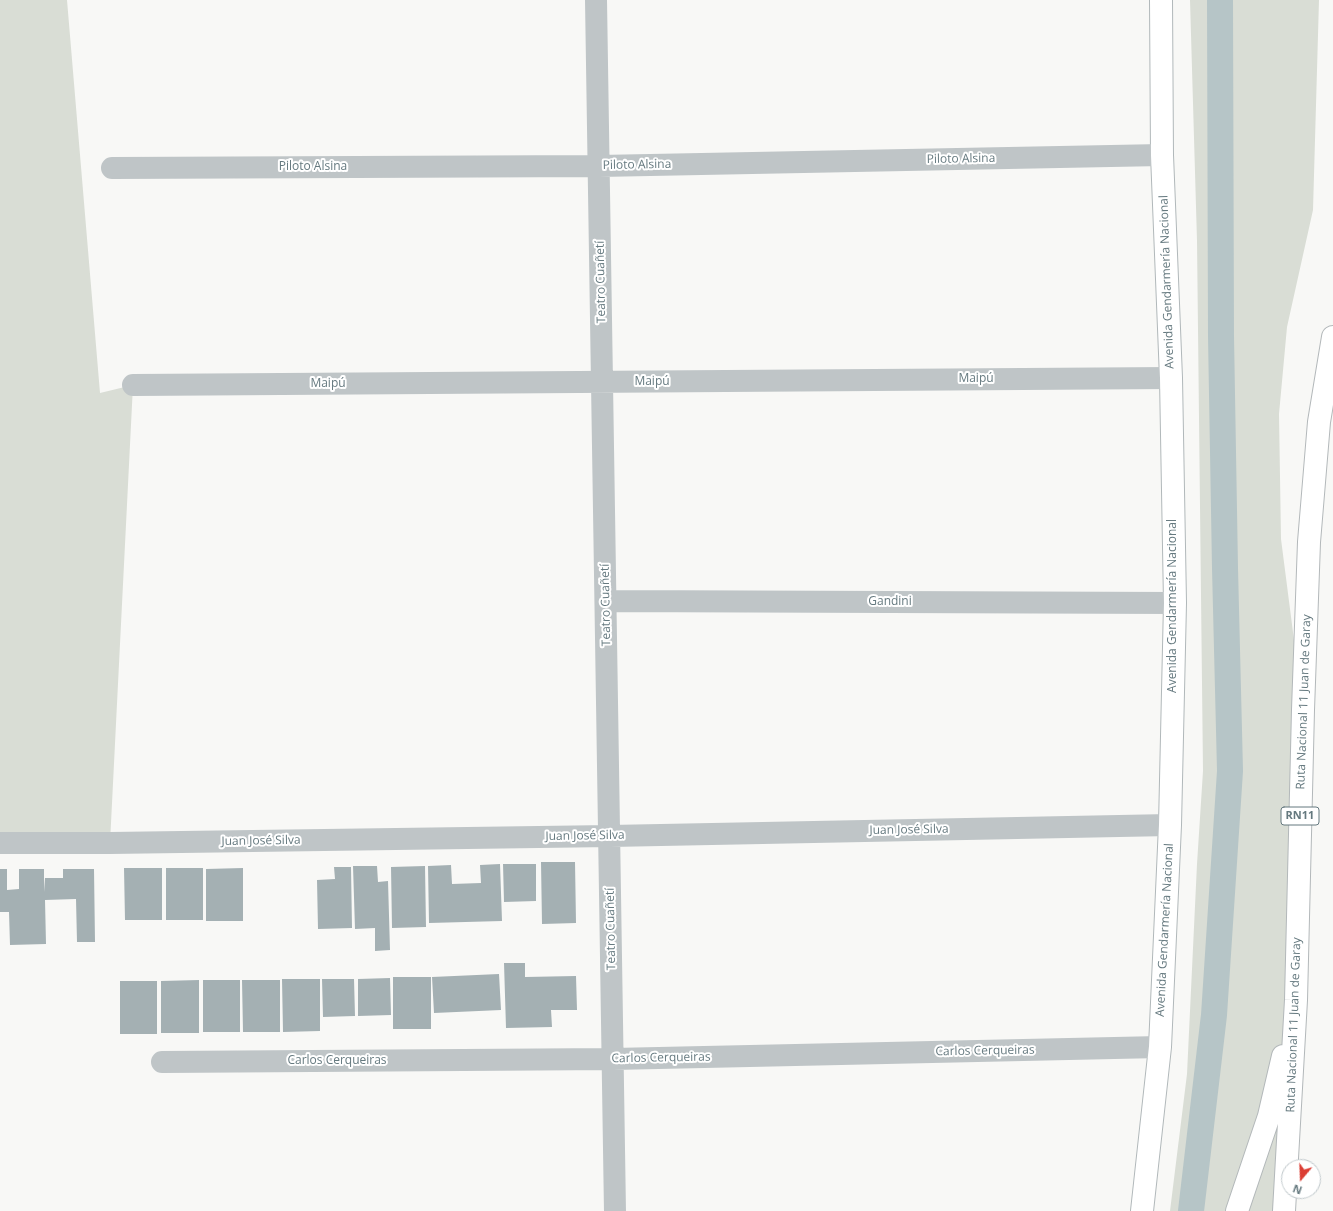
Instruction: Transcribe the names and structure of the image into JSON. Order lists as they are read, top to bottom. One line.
{"streets":{"main road":["Avenida Gendarmería Nacional","Ruta Nacional 11 Juan de Garay","RN11"],"street":["Piloto Alsina","Teatro Cuañetí","Maipú","Gandini","Juan José Silva","Carlos Cerqueiras"]},"crossings":[["Piloto Alsina","Teatro Cuañetí"],["Piloto Alsina","Avenida Gendarmería Nacional"],["Teatro Cuañetí","Maipú"],["Teatro Cuañetí","Gandini"],["Teatro Cuañetí","Juan José Silva"],["Teatro Cuañetí","Carlos Cerqueiras"],["Avenida Gendarmería Nacional","Maipú"],["Avenida Gendarmería Nacional","Gandini"],["Avenida Gendarmería Nacional","Juan José Silva"],["Avenida Gendarmería Nacional","Carlos Cerqueiras"]],"north":"bottom"}
